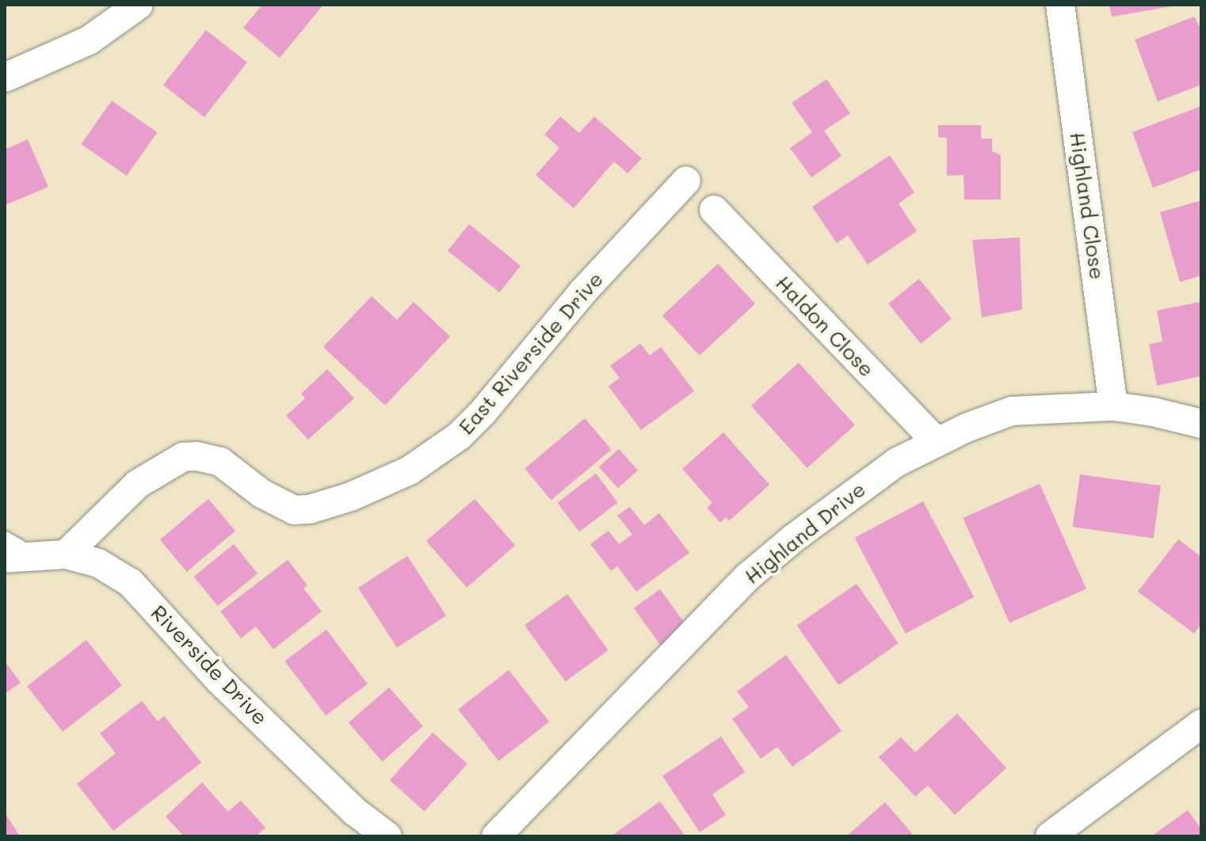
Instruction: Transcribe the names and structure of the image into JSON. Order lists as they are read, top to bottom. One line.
{"streets":{"street":["Highland Close","Haldon Close","East Riverside Drive","Highland Drive","Riverside Drive"]},"crossings":[["Highland Close","Highland Drive"],["Haldon Close","Highland Drive"],["East Riverside Drive","Riverside Drive"]]}
